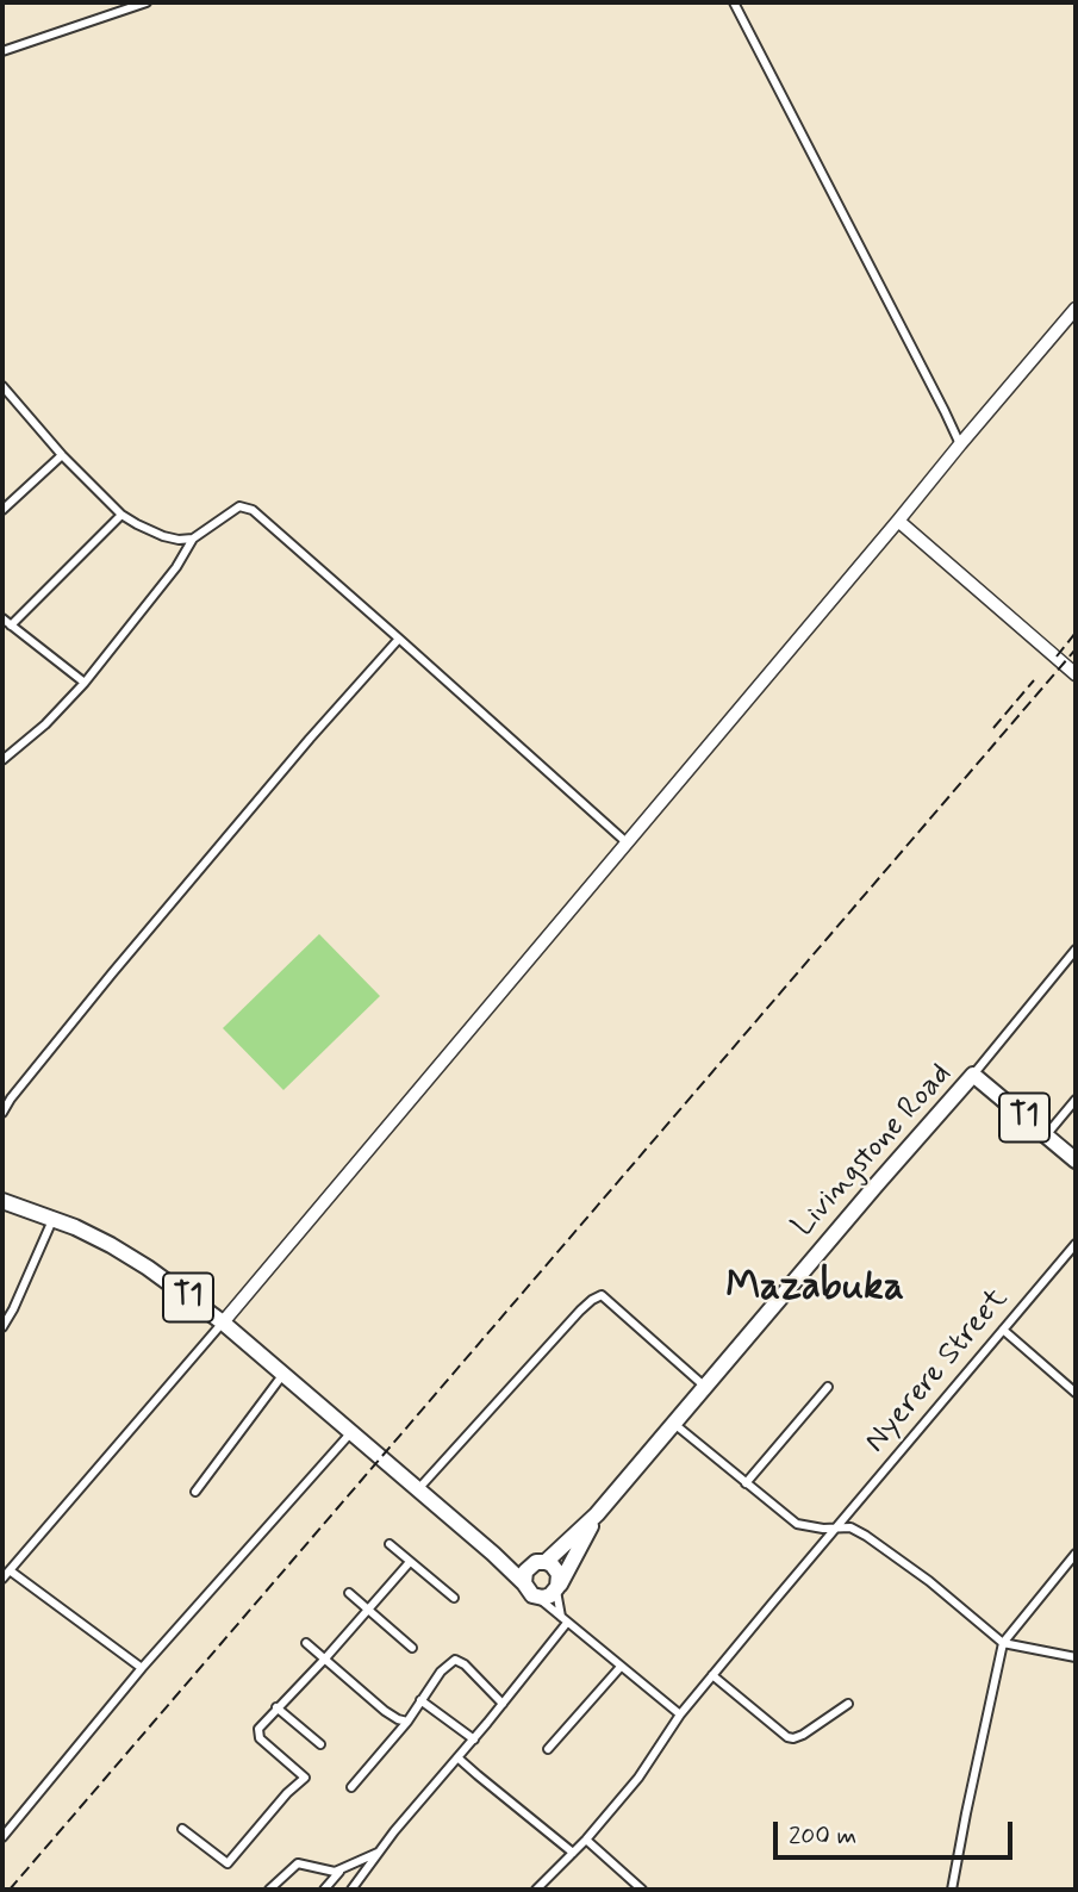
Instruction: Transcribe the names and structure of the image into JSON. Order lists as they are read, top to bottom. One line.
{"streets":{"highway":["T1","Livingstone Road"],"street":["Nyerere Street"]},"crossings":[["T1","Livingstone Road"]],"districts":["Mazabuka"],"scale_bar":"200 m"}
